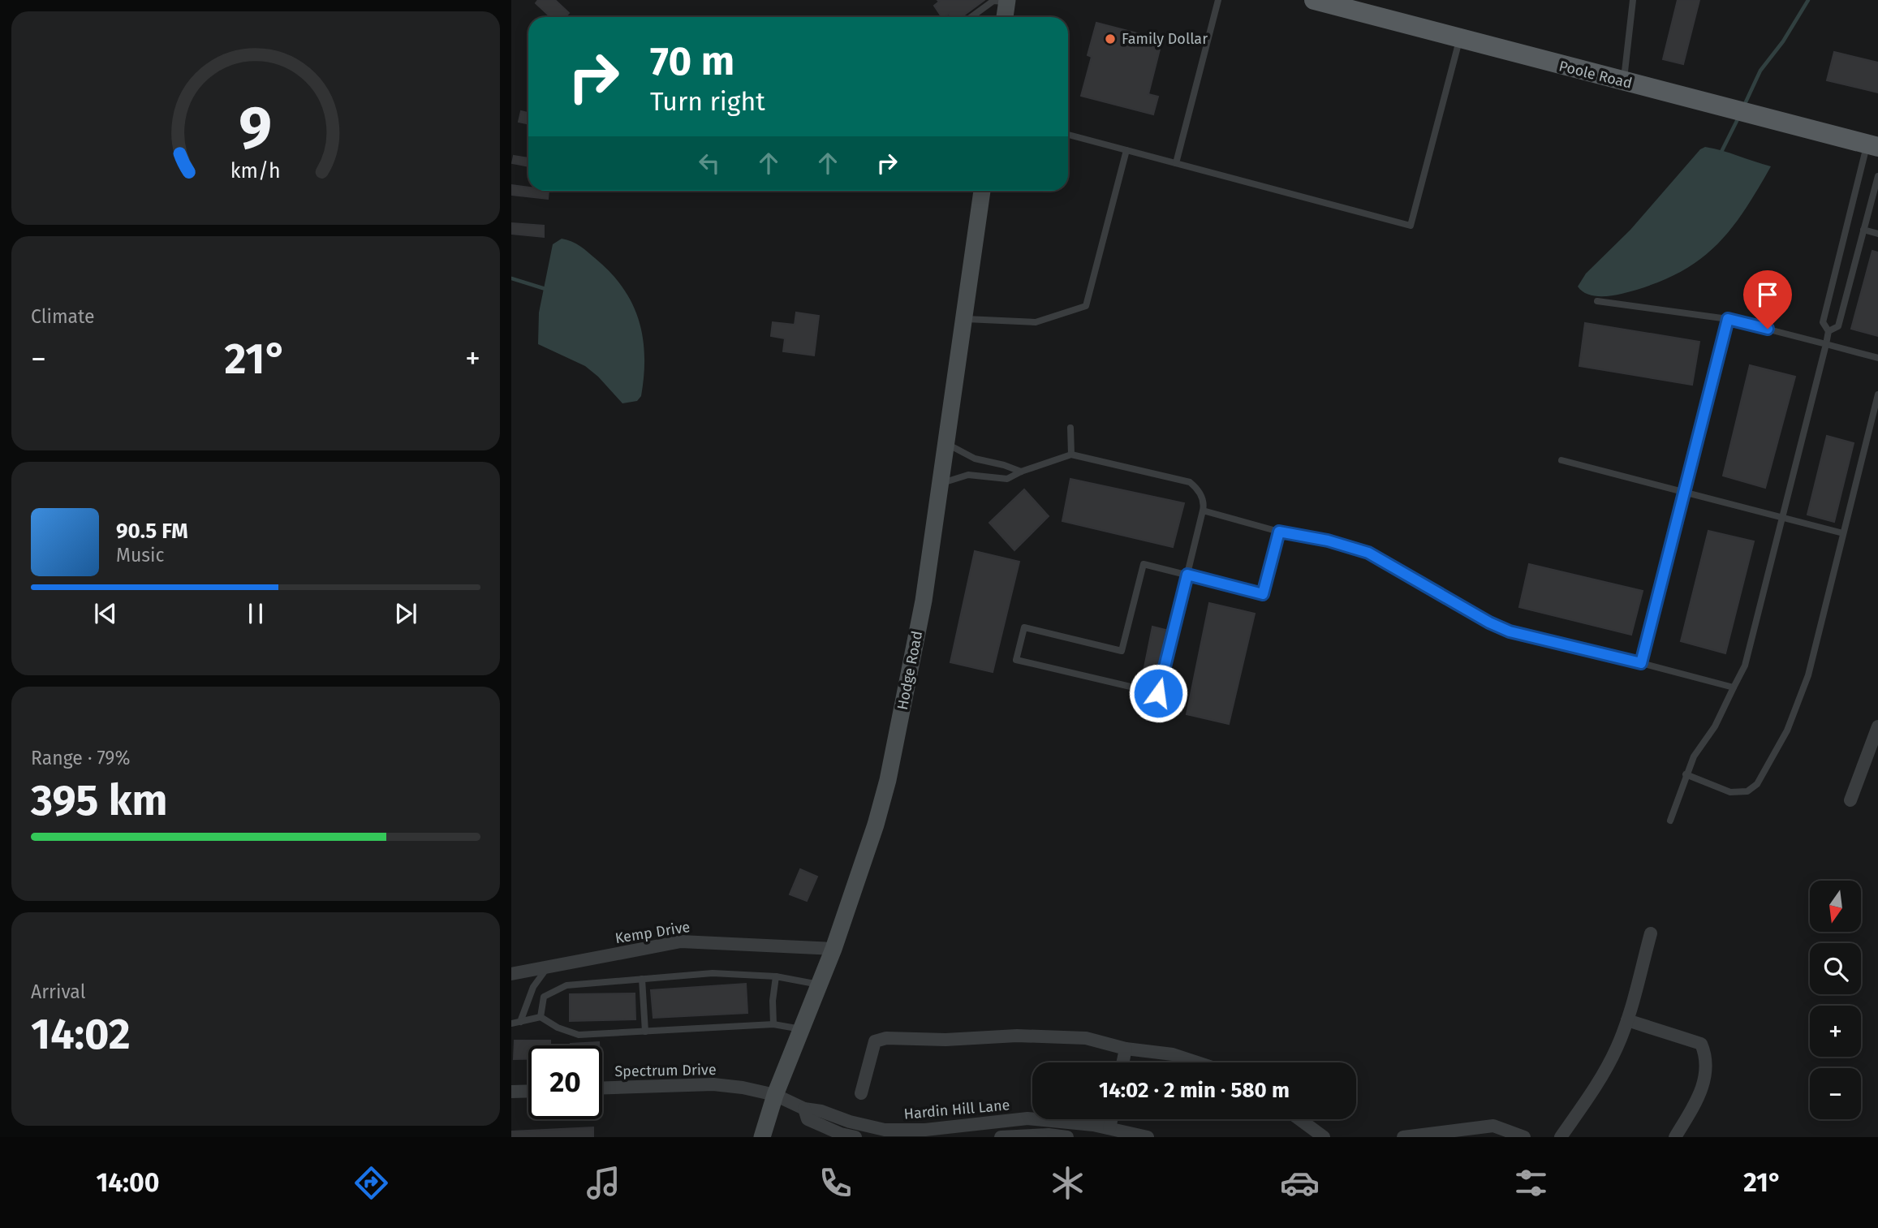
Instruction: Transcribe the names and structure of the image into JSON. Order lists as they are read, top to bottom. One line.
{"streets":{"main road":["Poole Road","Hodge Road"],"street":["Kemp Drive","Spectrum Drive","Hardin Hill Lane"]},"crossings":[["Hodge Road","Kemp Drive"],["Hodge Road","Spectrum Drive"],["Hodge Road","Hardin Hill Lane"],["Spectrum Drive","Hardin Hill Lane"]],"places":["Family Dollar"],"north":"bottom","page":{"turn":["70 m","Turn right"],"tile":["Climate",["Range · 79%","395 km"],["Arrival","14:02"]],"heat":["−","21°","+"],"song":["90.5 FM","Music"],"map_buttons":["+","−"],"limit":"20","trip":"14:02 · 2 min · 580 m","tabs":["14:00","21°"],"gauge":["9","km/h"]}}
